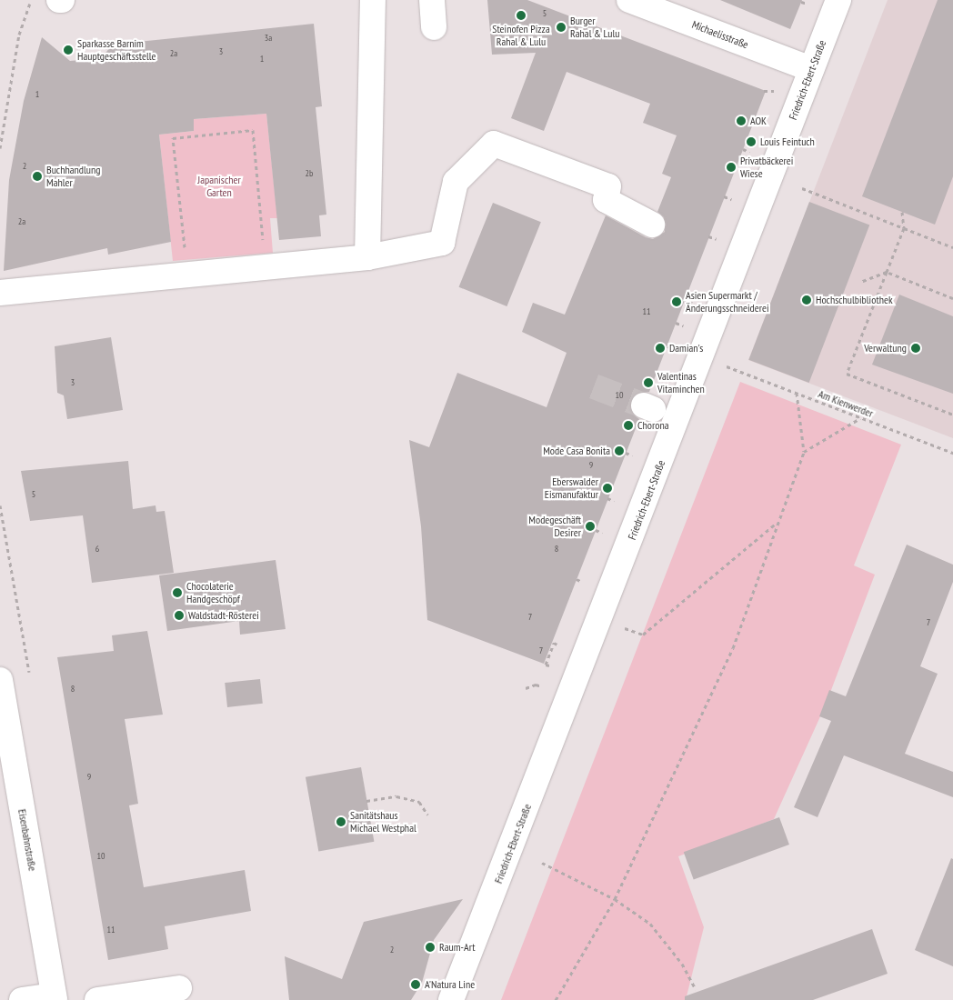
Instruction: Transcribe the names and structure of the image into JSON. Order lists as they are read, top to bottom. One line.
{"streets":{"street":["Michaelisstraße","Friedrich-Ebert-Straße","Eisenbahnstraße"],"path":["Am Kienwerder"]},"crossings":[["Michaelisstraße","Friedrich-Ebert-Straße"]],"parks":["Japanischer Garten"],"places":["Steinofen Pizza Rahal & Lulu","Burger Rahal & Lulu","Sparkasse Barnim Hauptgeschäftsstelle","AOK","Louis Feintuch","Privatbäckerei Wiese","Buchhandlung Mahler","Hochschulbibliothek","Asien Supermarkt / Änderungsschneiderei","Damian's","Verwaltung","Valentinas Vitaminchen","Chorona","Mode Casa Bonita","Eberswalder Eismanufaktur","Modegeschäft Desirer","Chocolaterie Handgeschöpf","Waldstadt-Rösterei","Sanitätshaus Michael Westphal","Raum-Art","A'Natura Line"],"house_numbers":["5","3a","3","2a","1","1","2","2b","2a","11","3","10","9","5","6","8","7","7","7","8","9","10","11","2"]}
